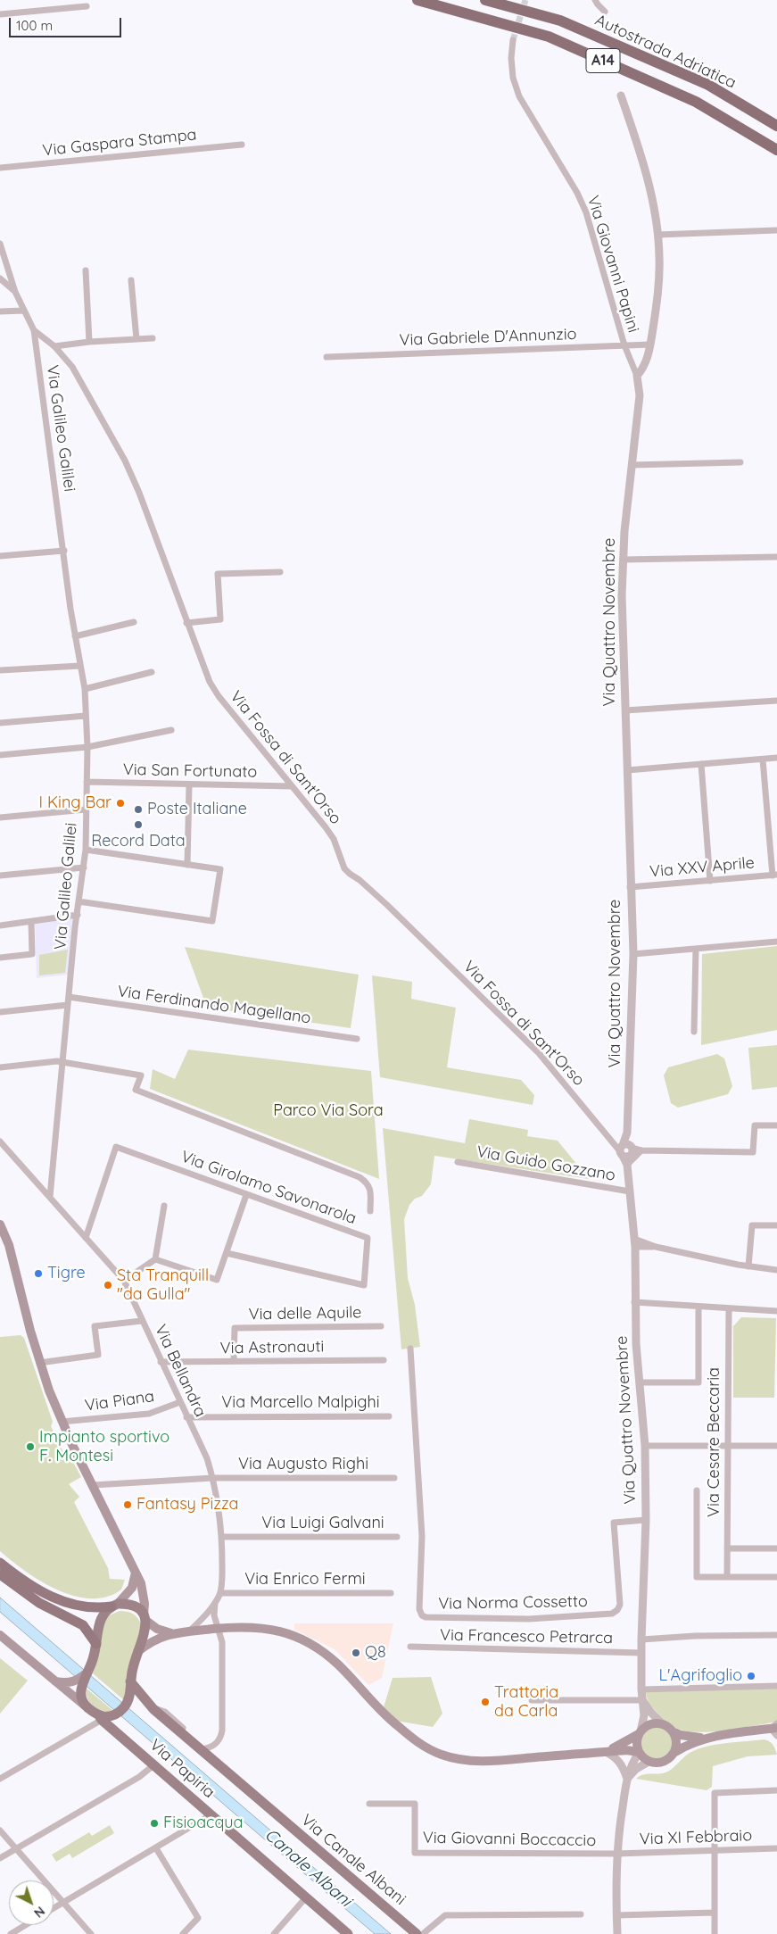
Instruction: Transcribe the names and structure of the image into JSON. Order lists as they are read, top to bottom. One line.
{"streets":{"highway":["Autostrada Adriatica","A14"],"main road":["Via Papiria","Via Canale Albani"],"street":["Via Gaspara Stampa","Via Giovanni Papini","Via Gabriele D'Annunzio","Via Galileo Galilei","Via Quattro Novembre","Via Fossa di Sant'Orso","Via San Fortunato","Via XXV Aprile","Via Ferdinando Magellano","Via Guido Gozzano","Via Girolamo Savonarola","Via delle Aquile","Via Astronauti","Via Bellandra","Via Piana","Via Marcello Malpighi","Via Cesare Beccaria","Via Augusto Righi","Via Luigi Galvani","Via Enrico Fermi","Via Norma Cossetto","Via Francesco Petrarca","Via XI Febbraio","Via Giovanni Boccaccio"]},"crossings":[["Via Giovanni Papini","Via Gabriele D'Annunzio"],["Via Giovanni Papini","Via Quattro Novembre"],["Via Galileo Galilei","Via Fossa di Sant'Orso"],["Via Galileo Galilei","Via San Fortunato"],["Via Galileo Galilei","Via Ferdinando Magellano"],["Via Galileo Galilei","Via Bellandra"],["Via Quattro Novembre","Via Fossa di Sant'Orso"],["Via Quattro Novembre","Via XXV Aprile"],["Via Quattro Novembre","Via Guido Gozzano"],["Via Quattro Novembre","Via Norma Cossetto"],["Via Quattro Novembre","Via Francesco Petrarca"],["Via Fossa di Sant'Orso","Via San Fortunato"],["Via Girolamo Savonarola","Via Bellandra"],["Via delle Aquile","Via Astronauti"],["Via Astronauti","Via Bellandra"],["Via Bellandra","Via Piana"],["Via Bellandra","Via Marcello Malpighi"],["Via Bellandra","Via Augusto Righi"],["Via Bellandra","Via Luigi Galvani"],["Via Bellandra","Via Enrico Fermi"],["Via XI Febbraio","Via Giovanni Boccaccio"]],"water":["Canale Albani"],"parks":["Parco Via Sora"],"places":["I King Bar","Poste Italiane","Record Data","Tigre","Sta Tranquill \"da Gulla\"","Impianto sportivo F. Montesi","Fantasy Pizza","Q8","L'Agrifoglio","Trattoria da Carla","Fisioacqua"],"scale_bar":"100 m","north":"bottom right"}
